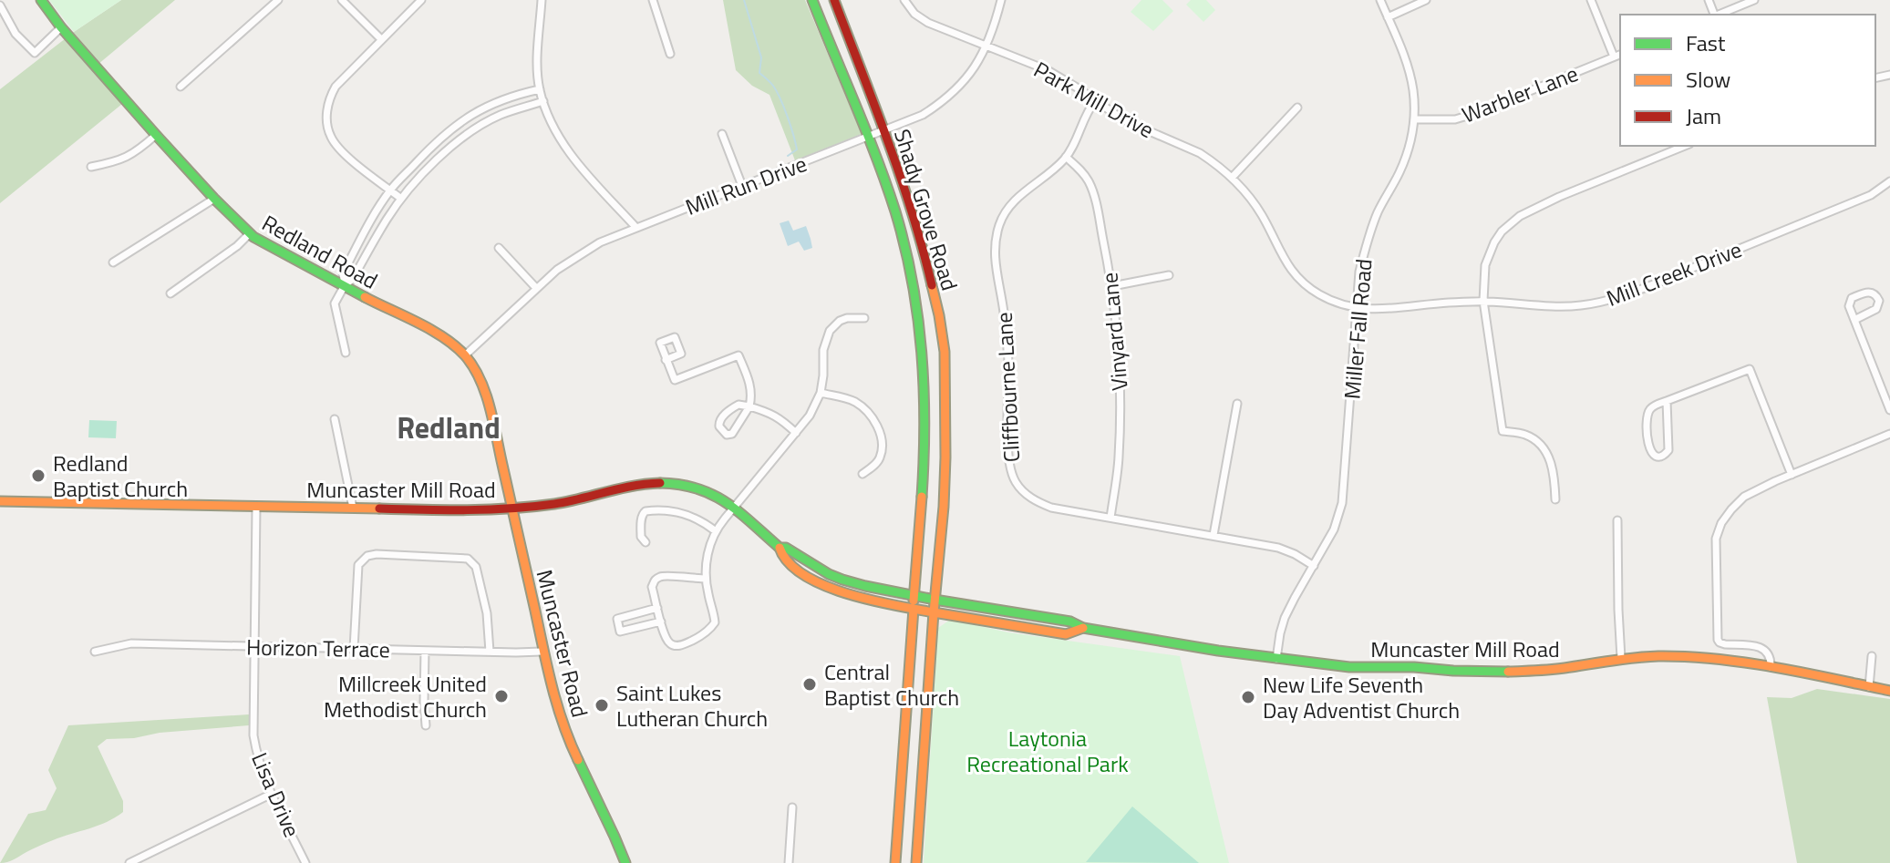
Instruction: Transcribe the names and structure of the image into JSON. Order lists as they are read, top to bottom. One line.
{"streets":{"main road":["Shady Grove Road","Redland Road","Muncaster Mill Road","Muncaster Road"],"street":["Warbler Lane","Park Mill Drive","Mill Run Drive","Mill Creek Drive","Miller Fall Road","Vinyard Lane","Cliffbourne Lane","Horizon Terrace","Lisa Drive"]},"crossings":[["Warbler Lane","Miller Fall Road"],["Park Mill Drive","Mill Run Drive"],["Park Mill Drive","Mill Creek Drive"],["Park Mill Drive","Miller Fall Road"],["Park Mill Drive","Cliffbourne Lane"],["Mill Run Drive","Shady Grove Road"],["Mill Run Drive","Redland Road"],["Shady Grove Road","Muncaster Mill Road"],["Redland Road","Muncaster Mill Road"],["Redland Road","Muncaster Road"],["Mill Creek Drive","Miller Fall Road"],["Miller Fall Road","Cliffbourne Lane"],["Miller Fall Road","Muncaster Mill Road"],["Vinyard Lane","Cliffbourne Lane"],["Muncaster Mill Road","Muncaster Road"],["Muncaster Mill Road","Lisa Drive"],["Muncaster Road","Horizon Terrace"],["Horizon Terrace","Lisa Drive"]],"districts":["Redland"],"parks":["Laytonia Recreational Park"],"places":["Redland Baptist Church","Central Baptist Church","Millcreek United Methodist Church","New Life Seventh Day Adventist Church","Saint Lukes Lutheran Church"],"legend":["Fast","Slow","Jam"]}
